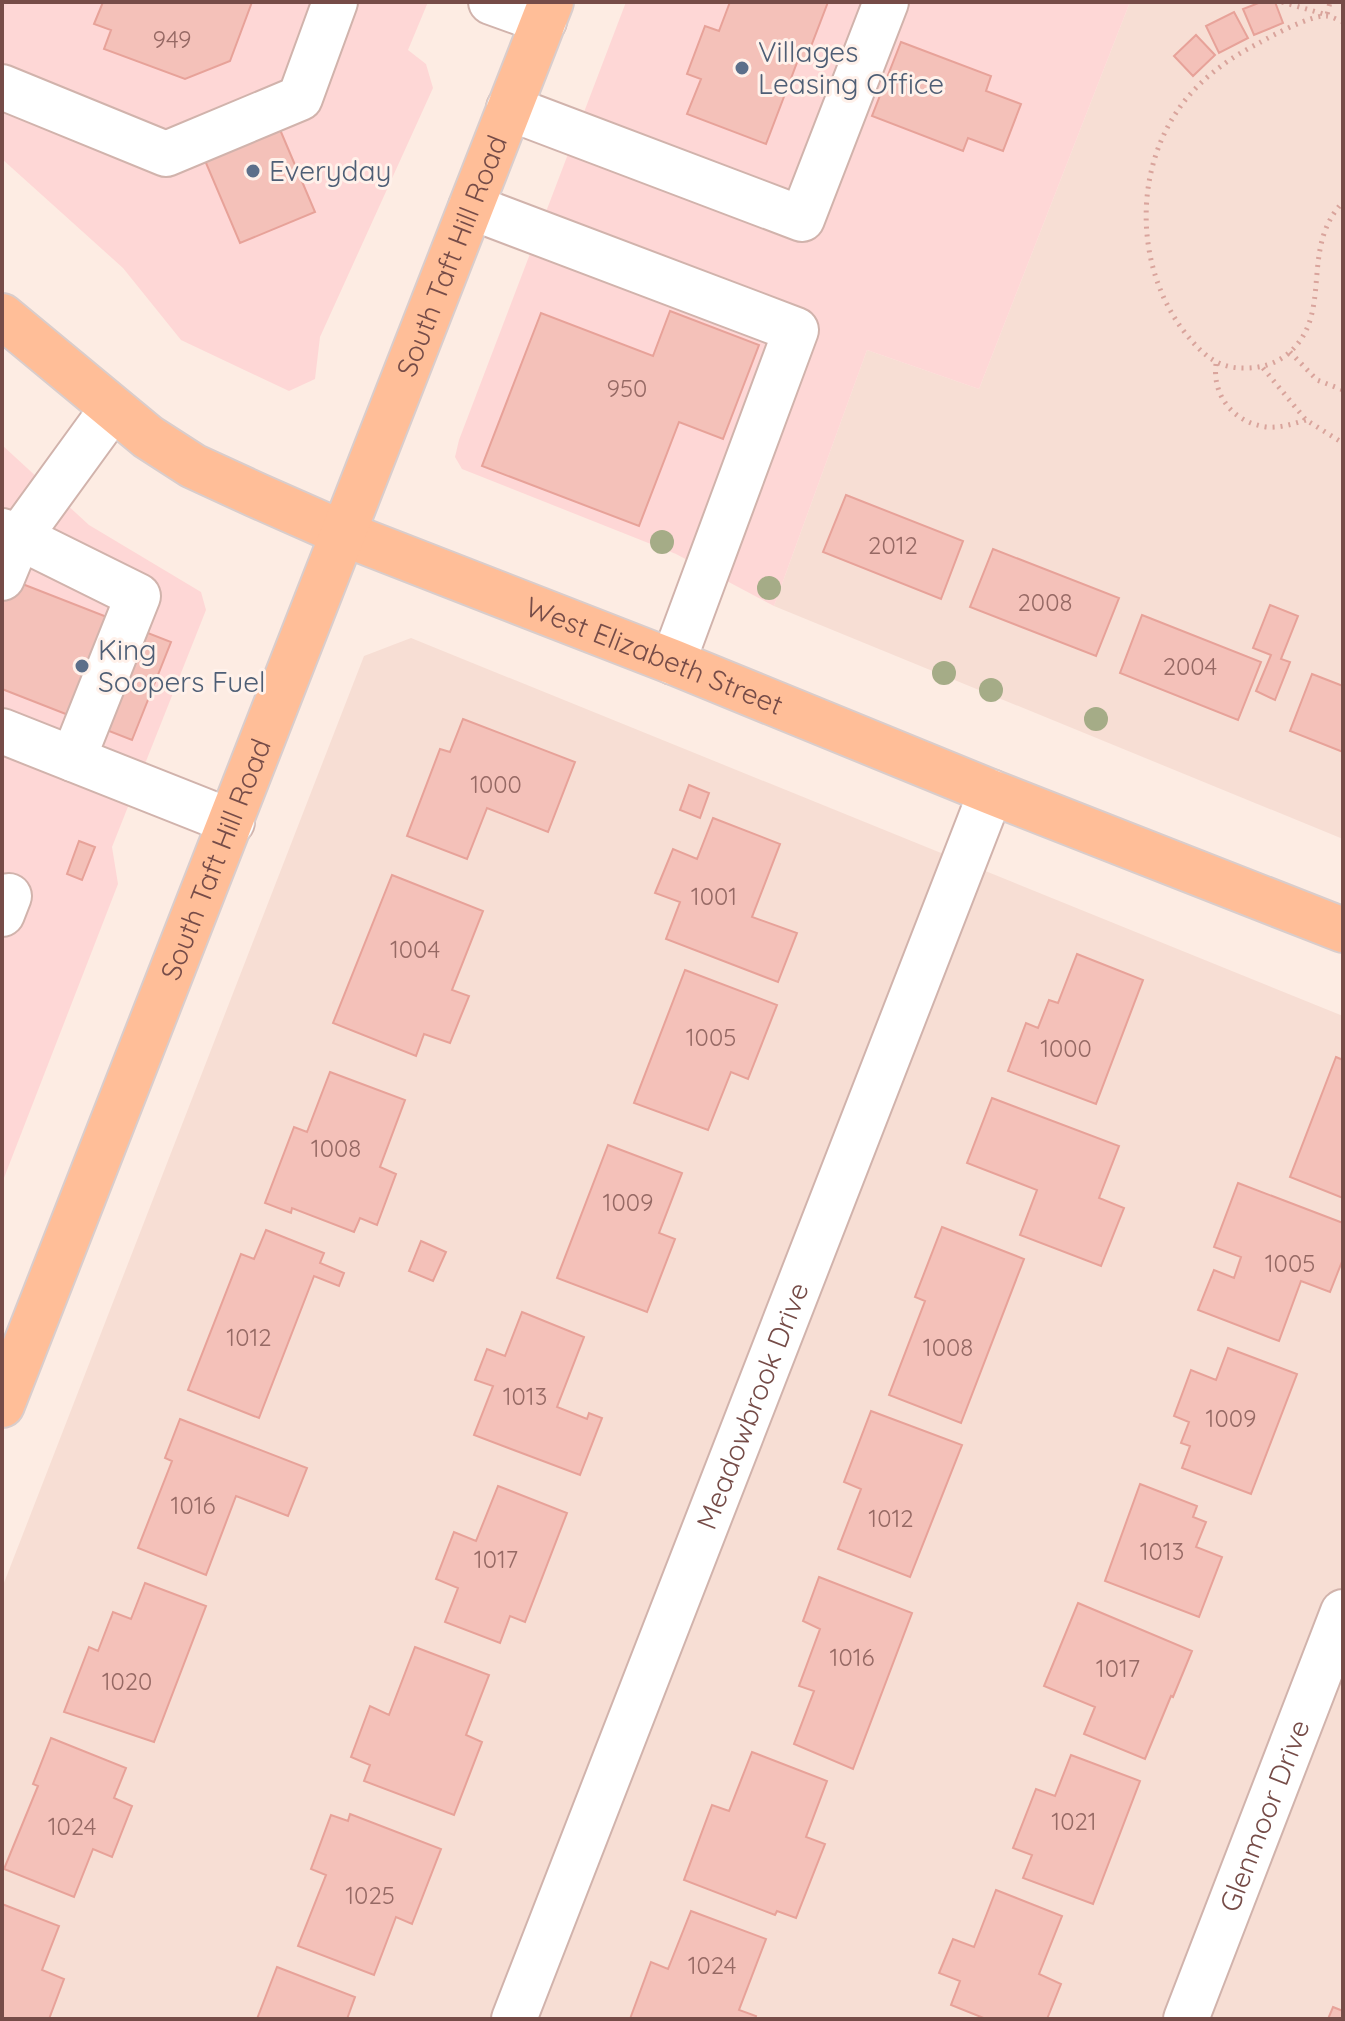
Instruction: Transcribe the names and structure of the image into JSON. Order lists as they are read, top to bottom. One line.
{"streets":{"main road":["South Taft Hill Road","West Elizabeth Street"],"street":["Meadowbrook Drive","Glenmoor Drive"]},"crossings":[["South Taft Hill Road","West Elizabeth Street"],["West Elizabeth Street","Meadowbrook Drive"]],"places":["Villages Leasing Office","Everyday","King Soopers Fuel"],"house_numbers":["949","950","2012","2008","2004","1000","1001","1004","1005","1000","1008","1009","1005","1012","1008","1013","1009","1016","1012","1013","1017","1016","1017","1020","1021","1024","1025","1024"]}
